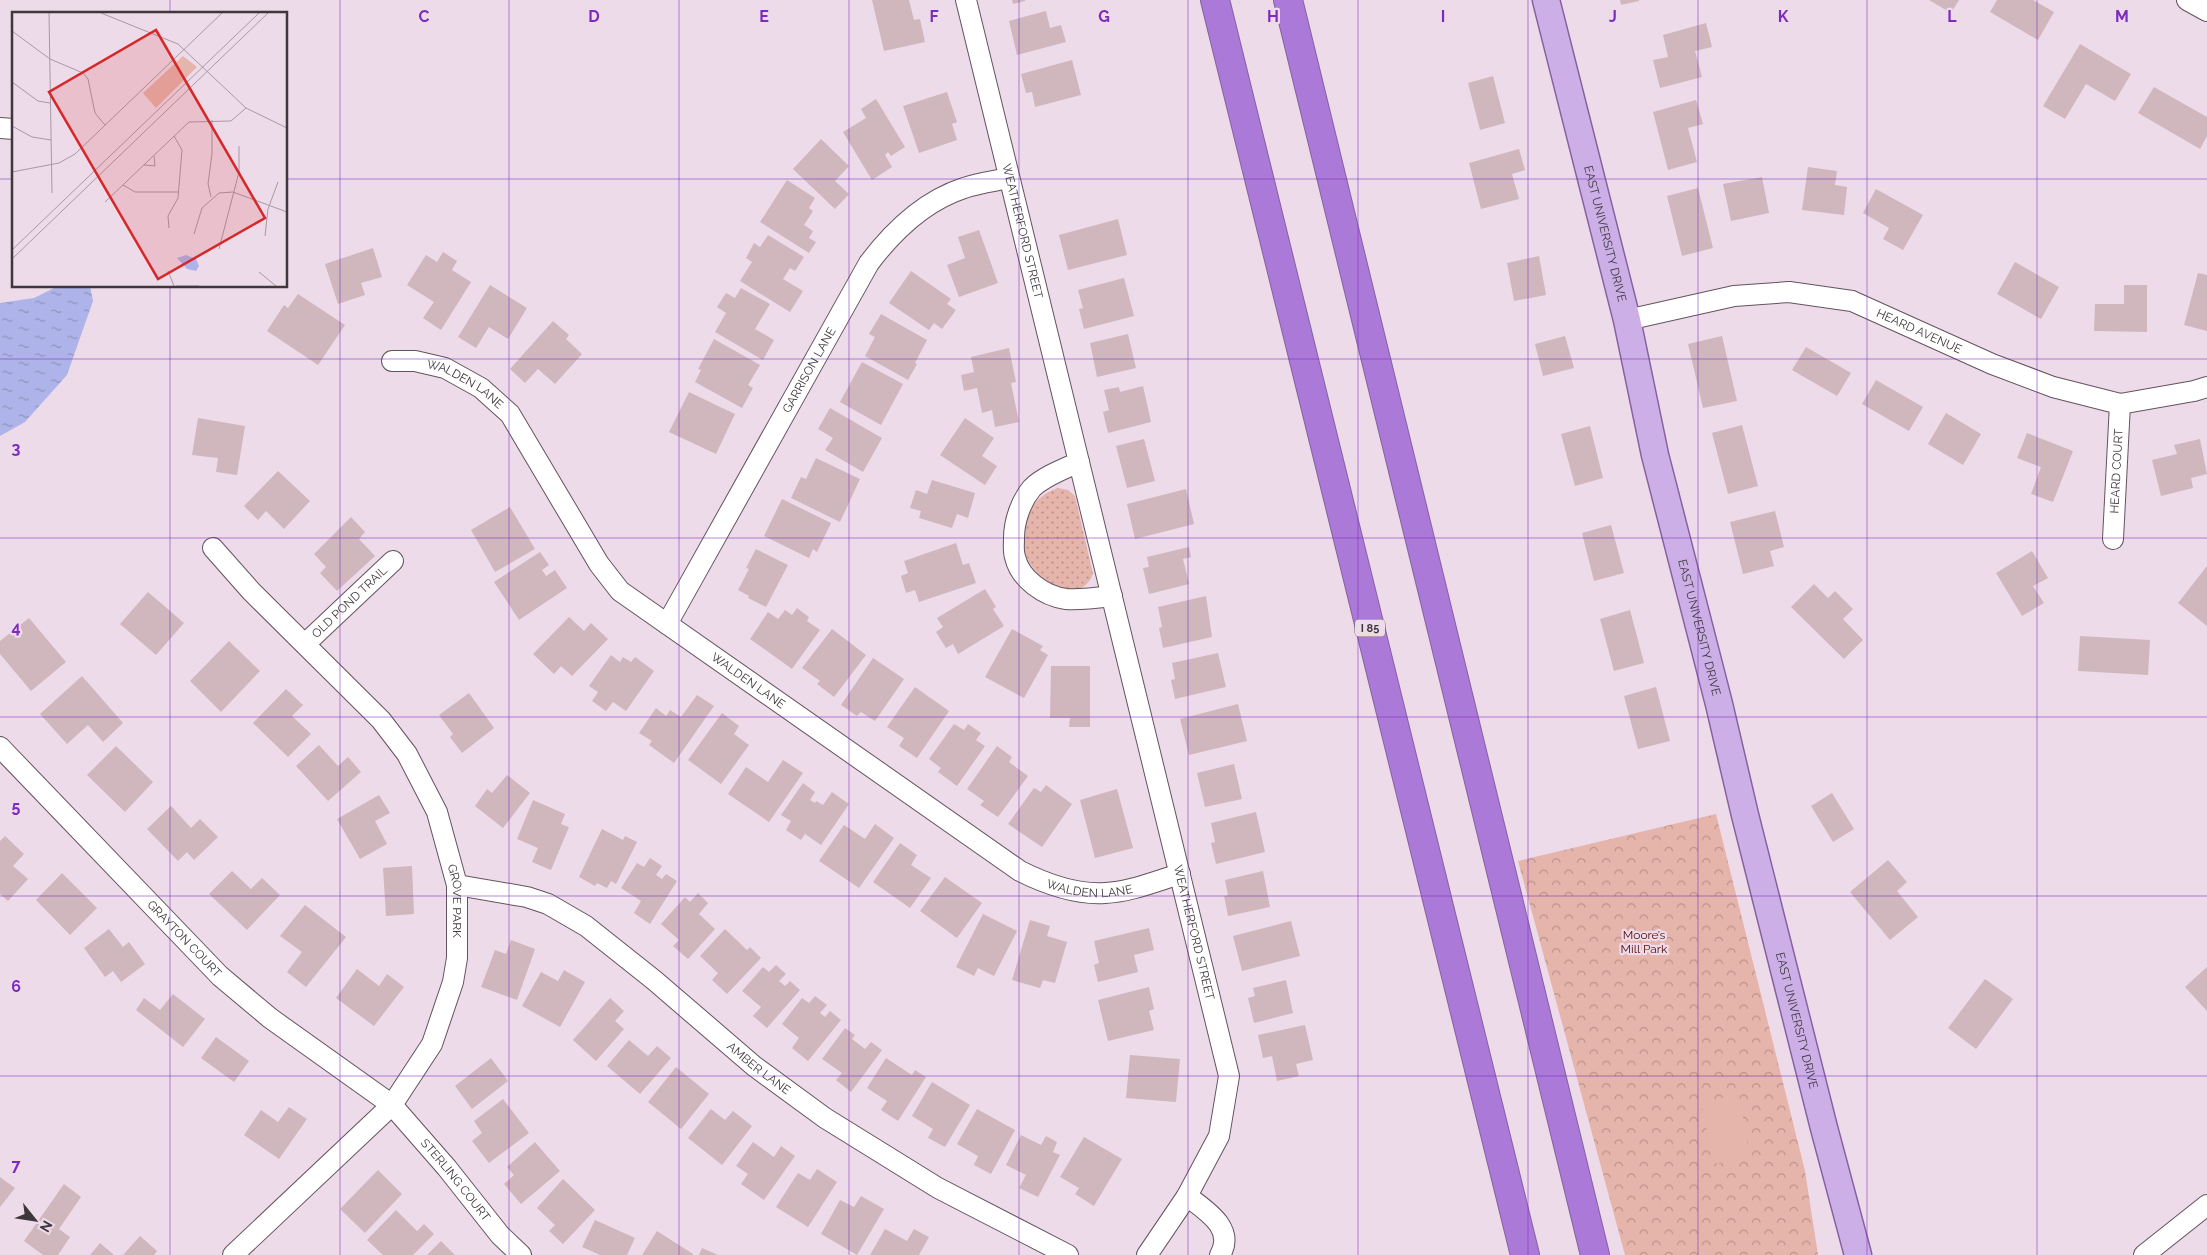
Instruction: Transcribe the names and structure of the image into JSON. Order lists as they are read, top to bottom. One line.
{"streets":{"highway":["I 85"],"main road":["EAST UNIVERSITY DRIVE"],"street":["WEATHERFORD STREET","HEARD AVENUE","GARRISON LANE","WALDEN LANE","HEARD COURT","OLD POND TRAIL","GROVE PARK","GRAYTON COURT","AMBER LANE","STERLING COURT"]},"crossings":[["WEATHERFORD STREET","GARRISON LANE"],["WEATHERFORD STREET","WALDEN LANE"],["EAST UNIVERSITY DRIVE","HEARD AVENUE"],["HEARD AVENUE","HEARD COURT"],["GARRISON LANE","WALDEN LANE"],["OLD POND TRAIL","GROVE PARK"],["GROVE PARK","GRAYTON COURT"],["GROVE PARK","AMBER LANE"],["GROVE PARK","STERLING COURT"],["GRAYTON COURT","STERLING COURT"]],"parks":["Moore’s Mill Park"],"north":"bottom right","grid":{"columns":["C","D","E","F","G","H","I","J","K","L","M"],"rows":["3","4","5","6","7"]}}
